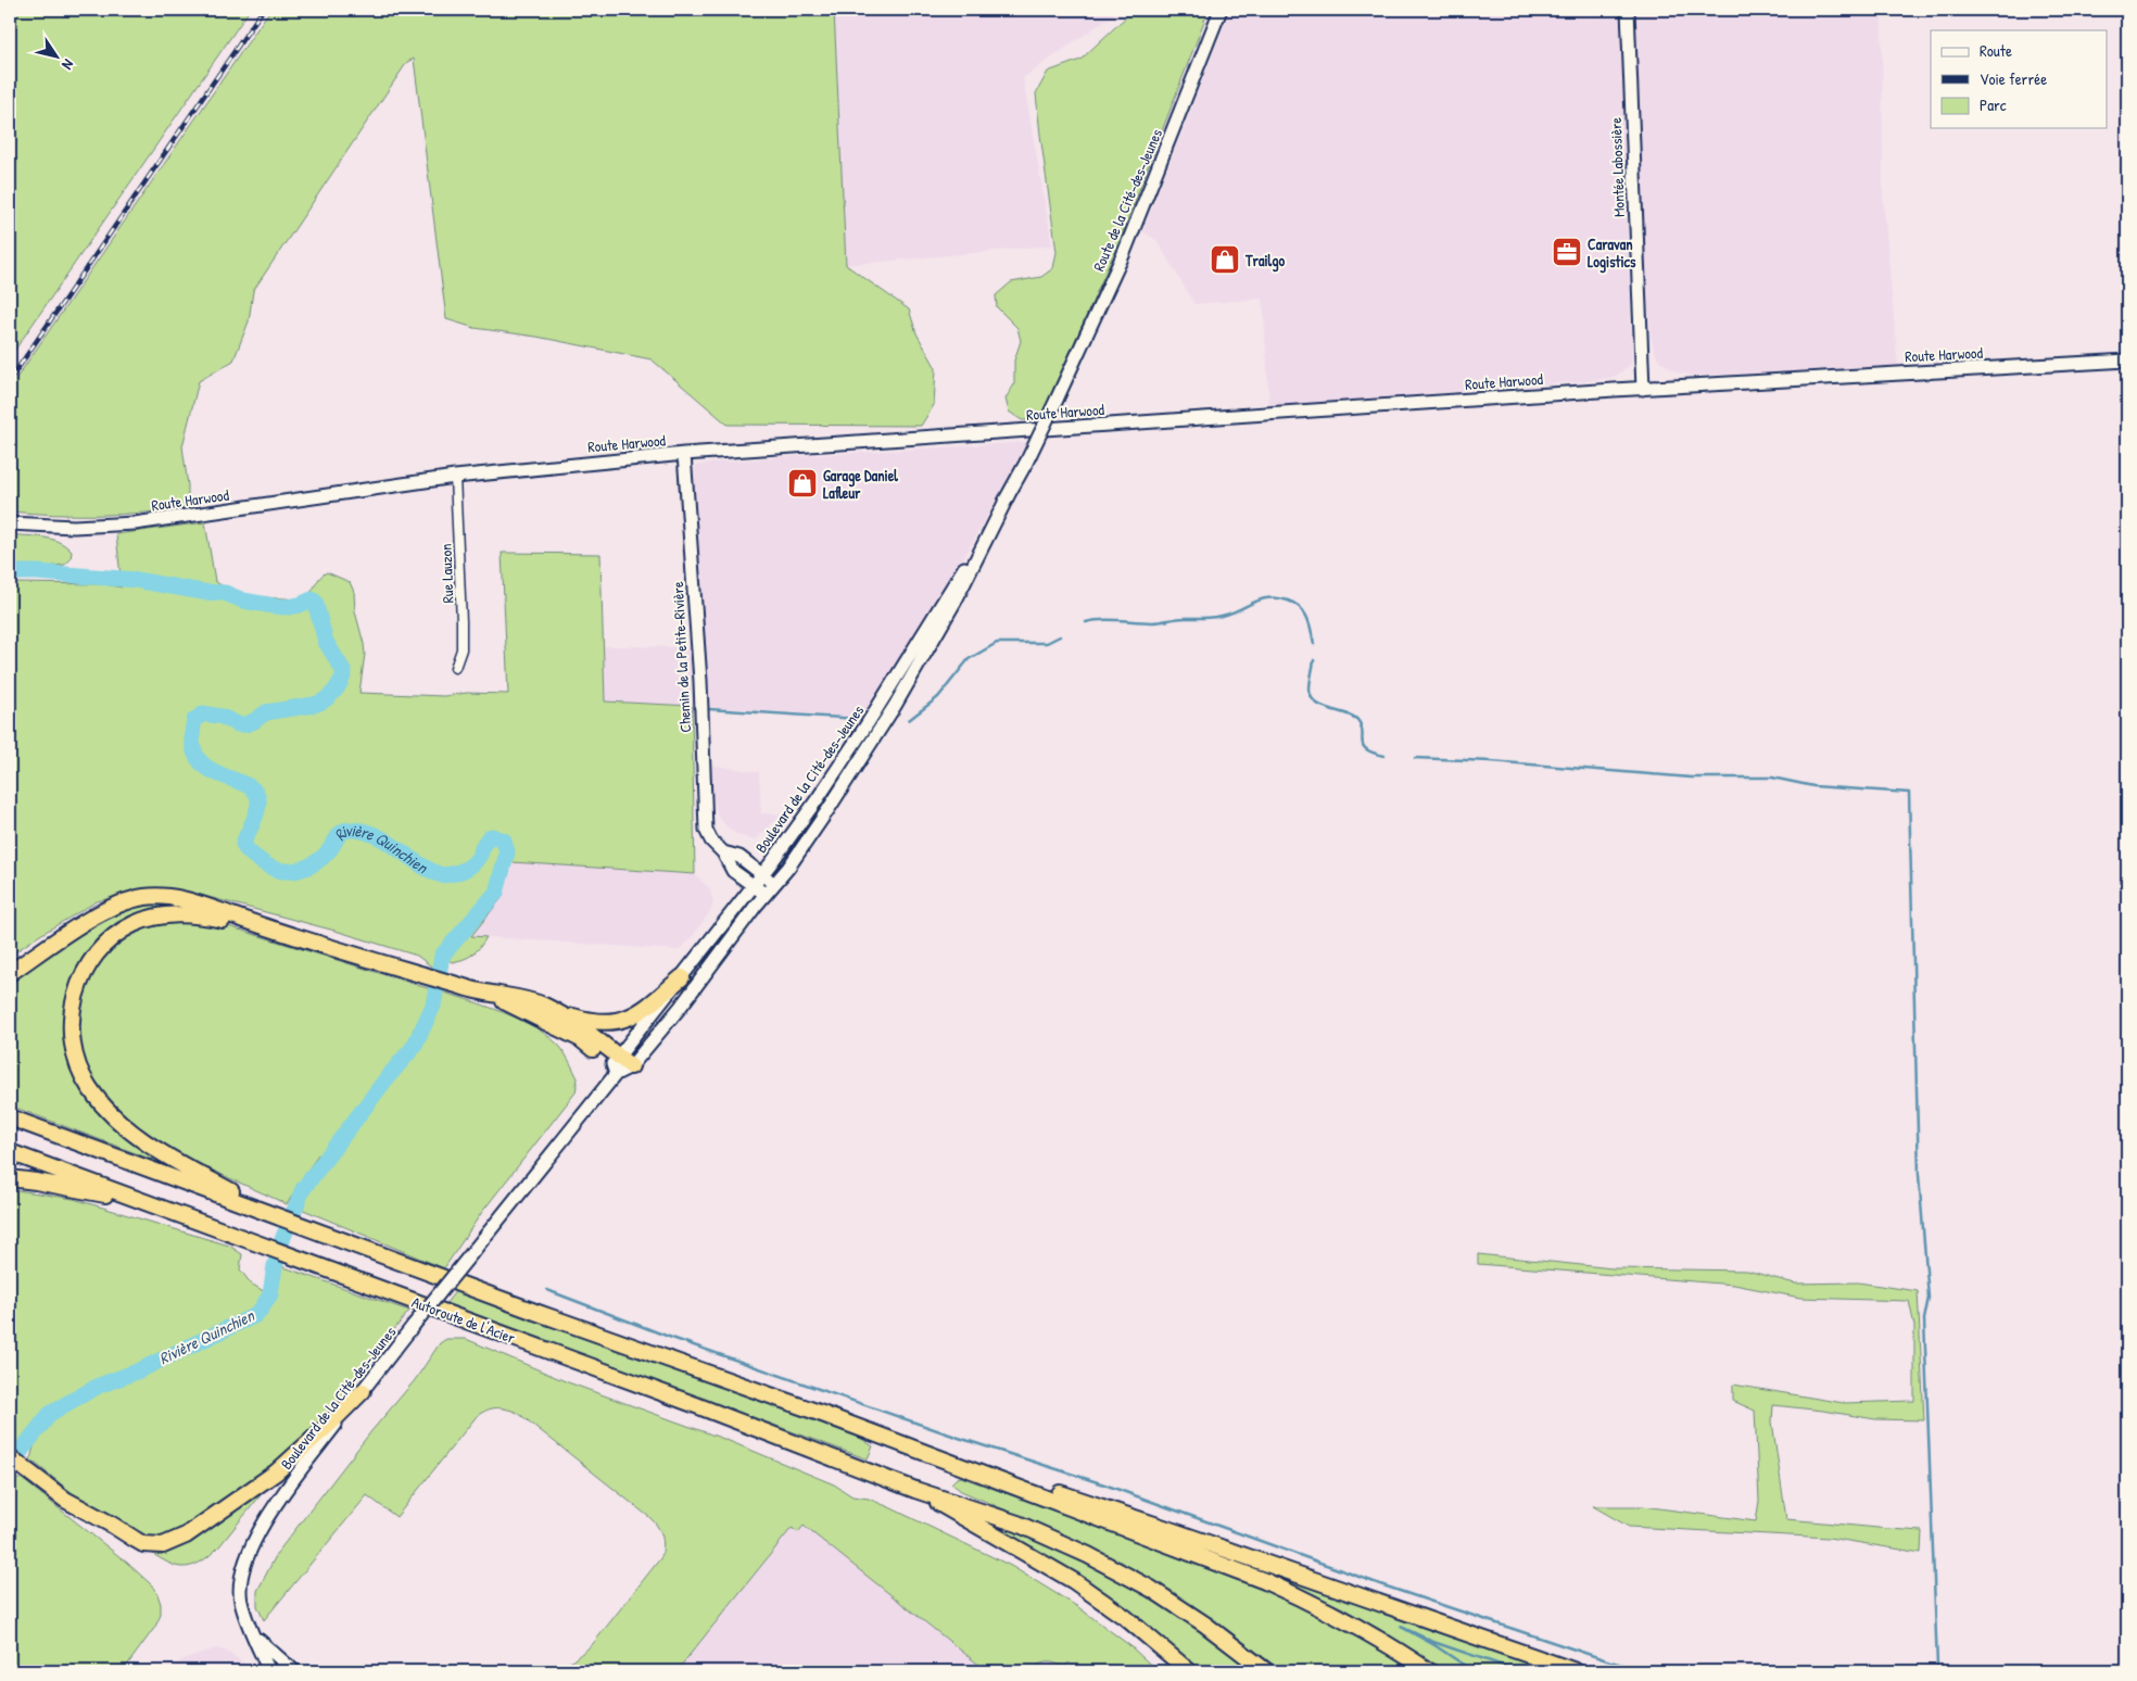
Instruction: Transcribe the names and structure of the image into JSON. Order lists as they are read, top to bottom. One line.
{"streets":{"highway":["Autoroute de l'Acier"],"main road":["Montée Labossière","Route de la Cité-des-Jeunes","Route Harwood","Chemin de la Petite-Rivière","Boulevard de la Cité-des-Jeunes"],"street":["Rue Lauzon"]},"crossings":[["Montée Labossière","Route Harwood"],["Route de la Cité-des-Jeunes","Boulevard de la Cité-des-Jeunes"],["Route Harwood","Rue Lauzon"],["Route Harwood","Chemin de la Petite-Rivière"],["Chemin de la Petite-Rivière","Boulevard de la Cité-des-Jeunes"]],"water":["Rivière Quinchien"],"places":{"office":["Caravan Logistics"],"shop":["Trailgo","Garage Daniel Lafleur"]},"legend":["Route","Voie ferrée","Parc"],"north":"bottom right"}
